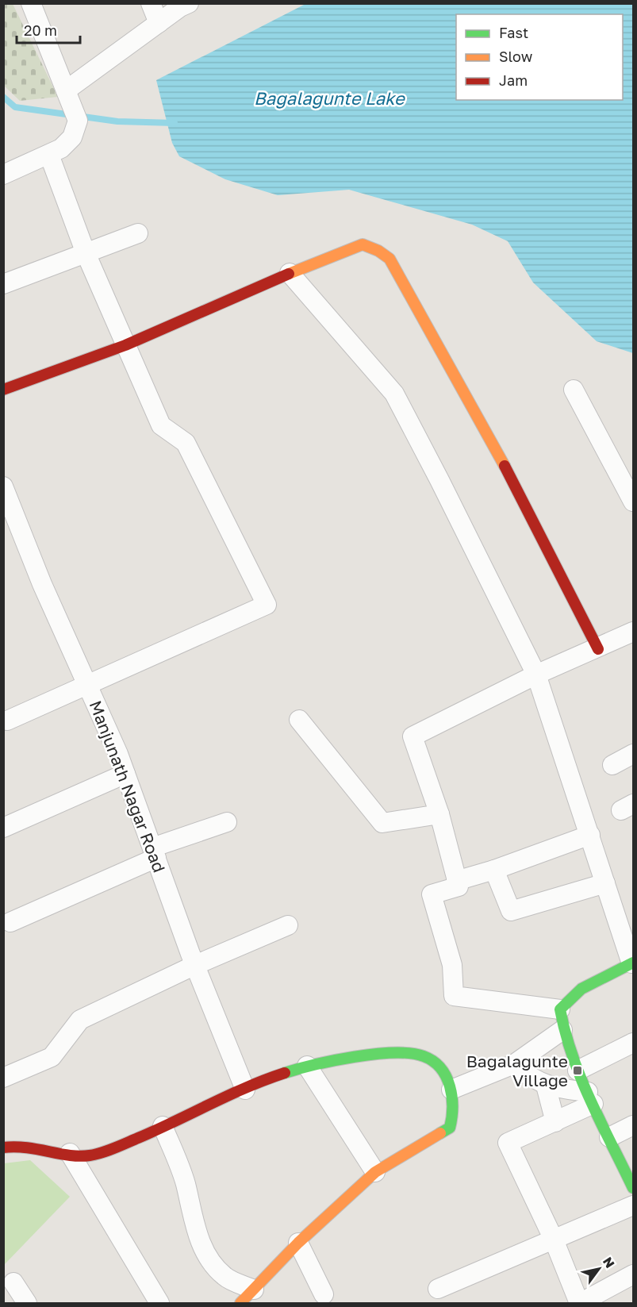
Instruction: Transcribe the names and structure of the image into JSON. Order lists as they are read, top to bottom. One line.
{"streets":{"street":["Manjunath Nagar Road"]},"water":["Bagalagunte Lake"],"places":{"transit":["Bagalagunte Village"]},"legend":["Fast","Slow","Jam"],"scale_bar":"20 m","north":"top right"}
